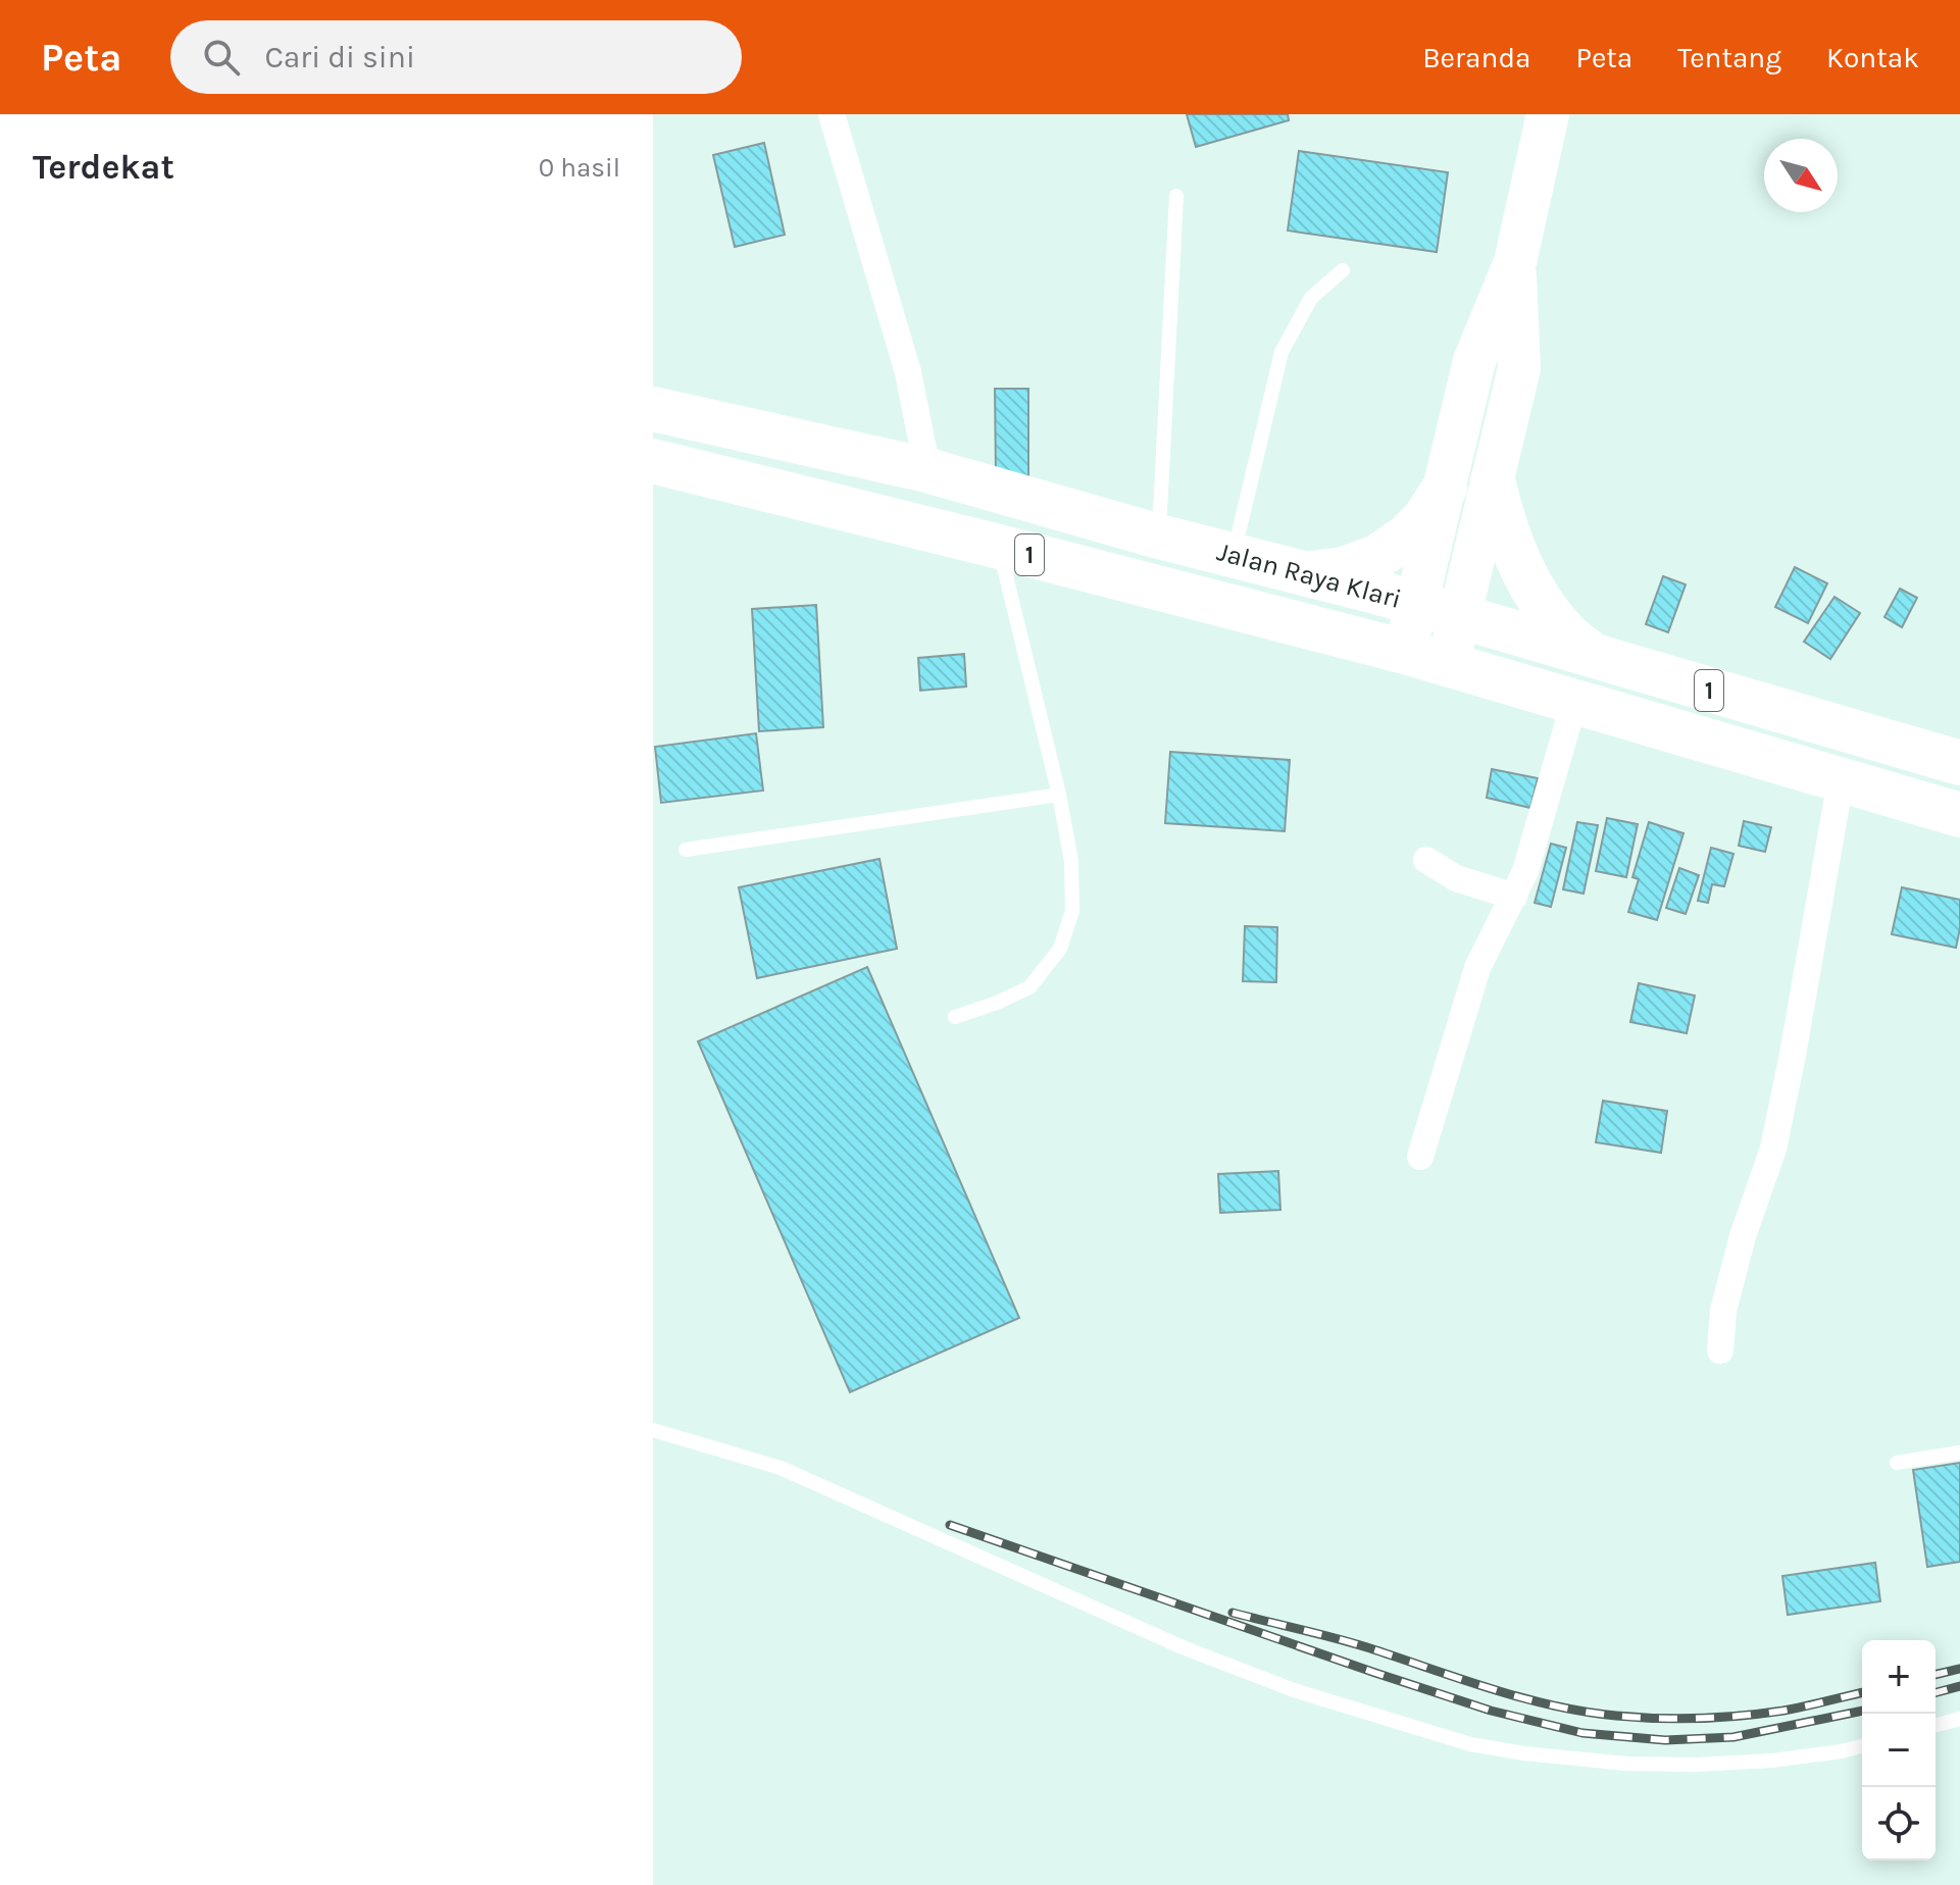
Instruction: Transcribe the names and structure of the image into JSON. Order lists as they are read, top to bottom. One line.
{"streets":{"highway":["1","Jalan Raya Klari"]},"north":"bottom right","page":{"header":"Peta","search":"Cari di sini","nav":["Beranda","Peta","Tentang","Kontak"],"heading":["Terdekat","0 hasil"],"map_buttons":["+","−"]}}
